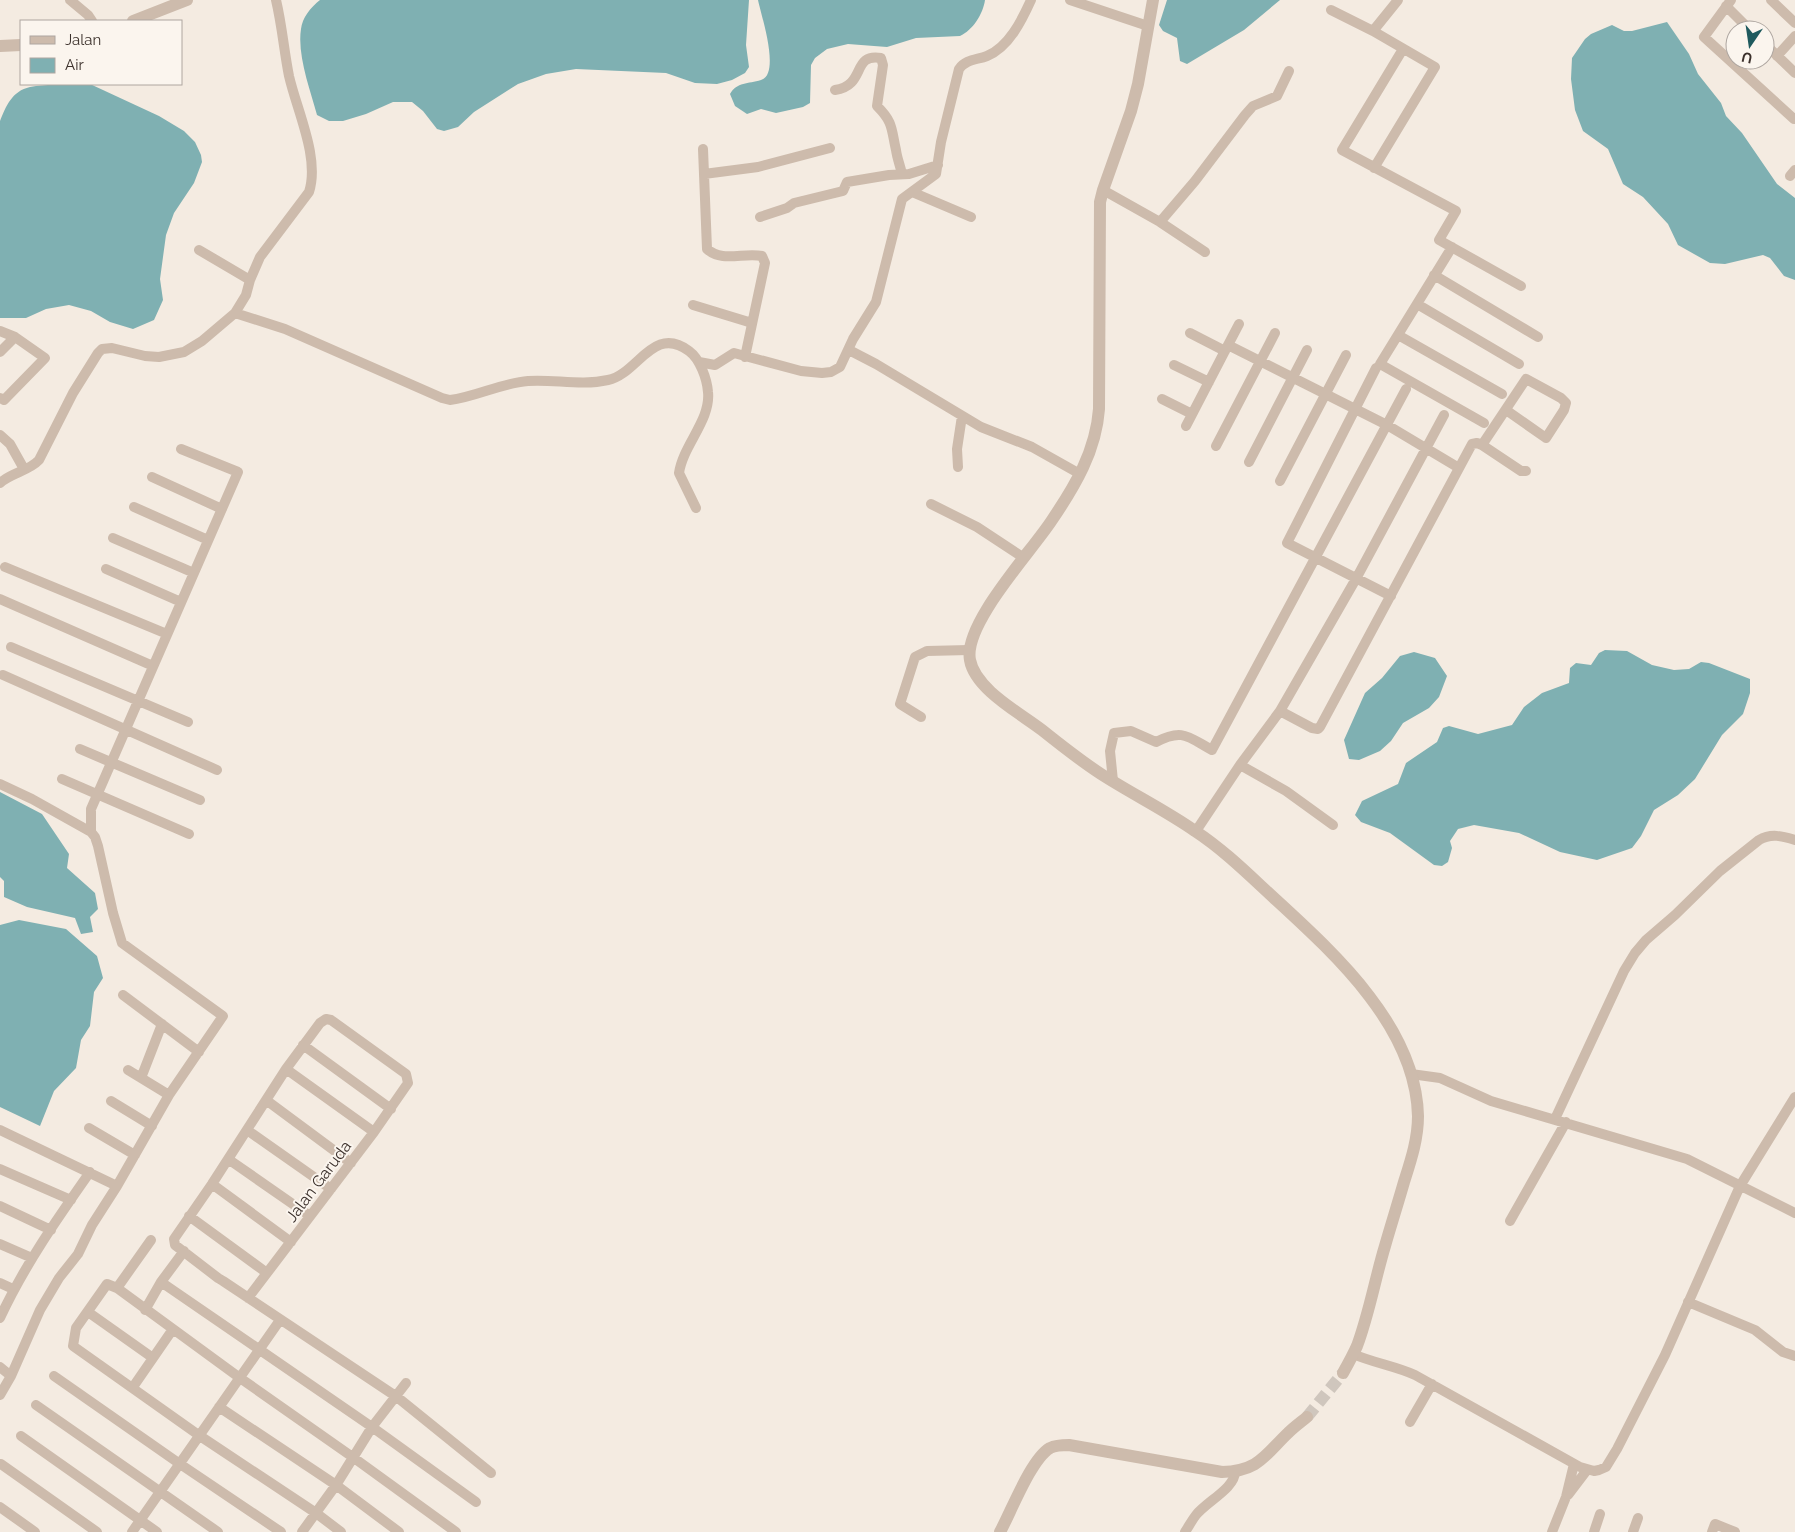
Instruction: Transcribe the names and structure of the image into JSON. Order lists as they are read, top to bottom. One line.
{"streets":{"street":["Jalan Garuda"]},"legend":["Jalan","Air"],"north":"bottom"}
